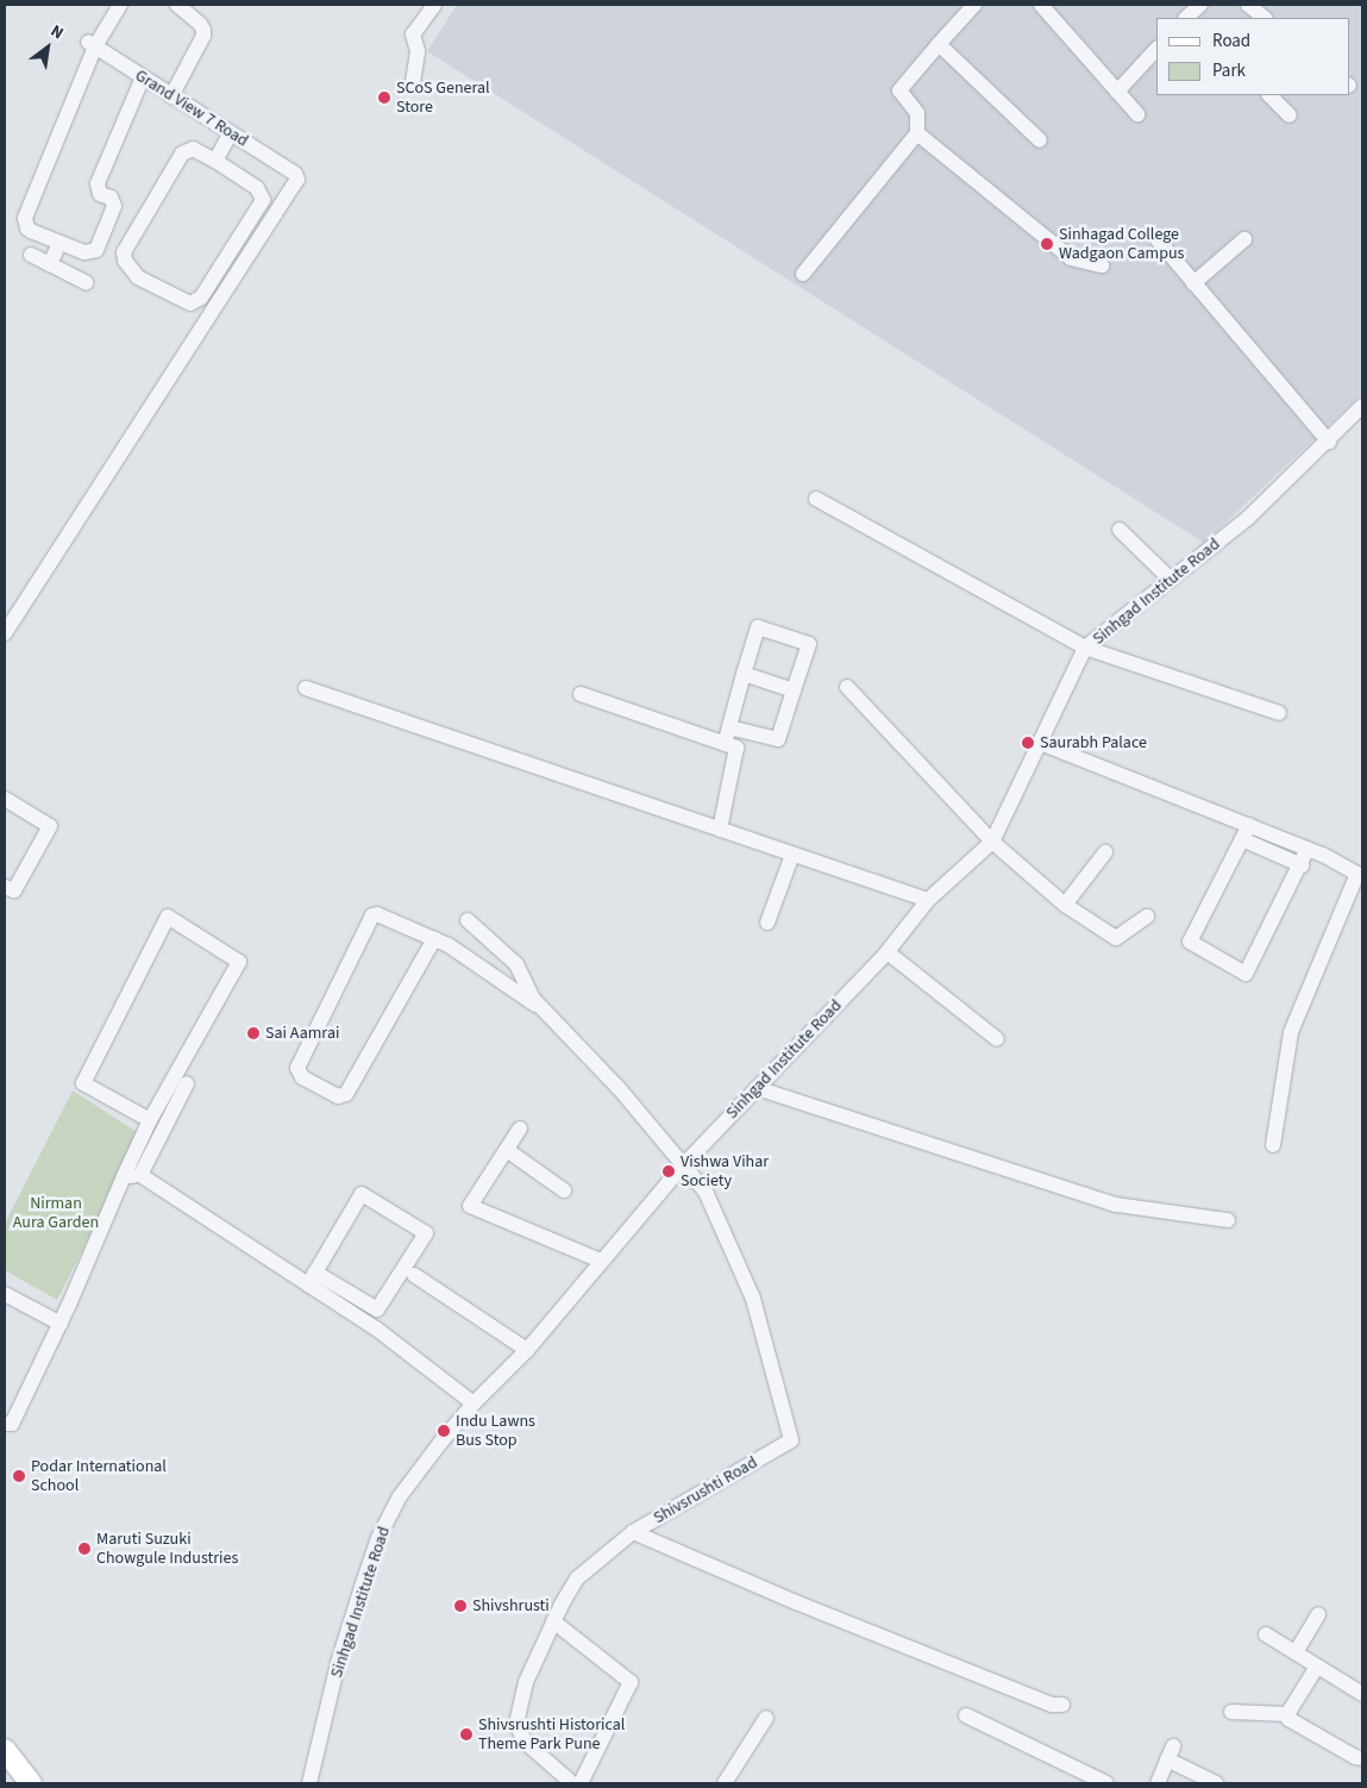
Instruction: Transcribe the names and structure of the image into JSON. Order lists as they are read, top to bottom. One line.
{"streets":{"street":["Grand View 7 Road","Sinhgad Institute Road","Shivsrushti Road"]},"crossings":[["Sinhgad Institute Road","Shivsrushti Road"]],"parks":["Nirman Aura Garden"],"places":["SCoS General Store","Sinhagad College Wadgaon Campus","Saurabh Palace","Sai Aamrai","Vishwa Vihar Society","Indu Lawns Bus Stop","Podar International School","Maruti Suzuki Chowgule Industries","Shivshrusti","Shivsrushti Historical Theme Park Pune"],"legend":["Road","Park"],"north":"top right"}
